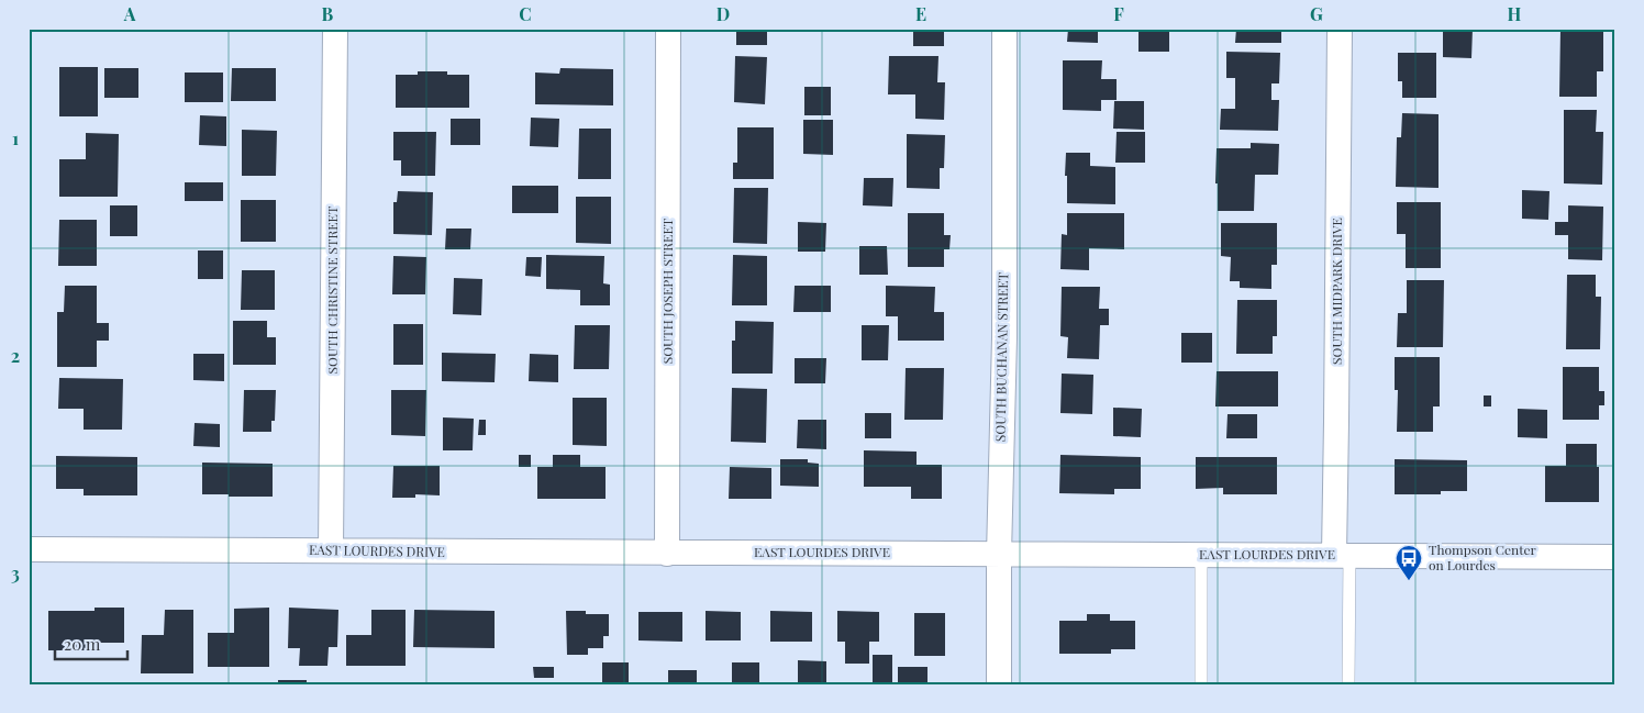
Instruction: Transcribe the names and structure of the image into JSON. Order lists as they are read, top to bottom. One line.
{"streets":{"street":["SOUTH CHRISTINE STREET","SOUTH JOSEPH STREET","SOUTH MIDPARK DRIVE","SOUTH BUCHANAN STREET","EAST LOURDES DRIVE"]},"crossings":[["SOUTH CHRISTINE STREET","EAST LOURDES DRIVE"],["SOUTH JOSEPH STREET","EAST LOURDES DRIVE"],["SOUTH MIDPARK DRIVE","EAST LOURDES DRIVE"],["SOUTH BUCHANAN STREET","EAST LOURDES DRIVE"]],"places":{"bus stop":["Thompson Center on Lourdes"]},"scale_bar":"20 m","grid":{"columns":["A","B","C","D","E","F","G","H"],"rows":["1","2","3"]}}
